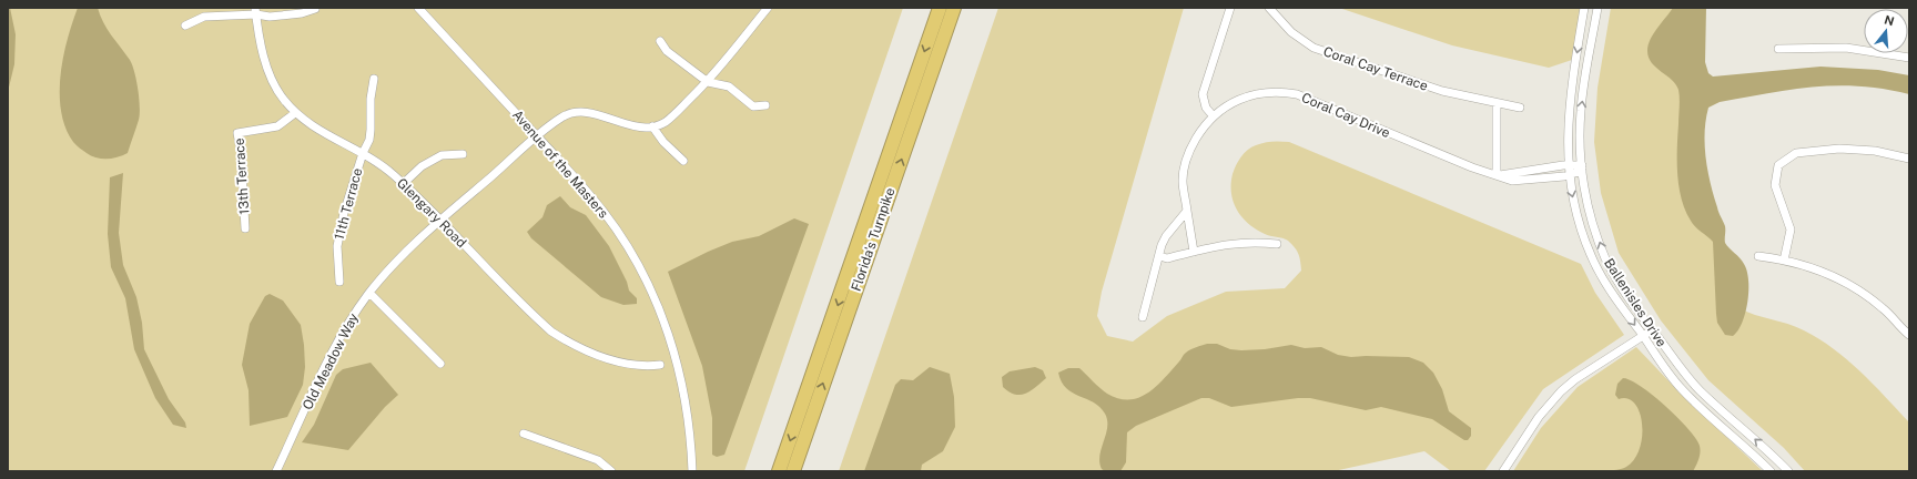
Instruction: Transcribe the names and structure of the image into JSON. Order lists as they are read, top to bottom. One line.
{"streets":{"highway":["Florida's Turnpike"],"street":["Coral Cay Terrace","Coral Cay Drive","Avenue of the Masters","13th Terrace","11th Terrace","Glengary Road","Ballenisles Drive","Old Meadow Way"]},"crossings":[["Coral Cay Drive","Ballenisles Drive"],["Avenue of the Masters","Old Meadow Way"],["13th Terrace","Glengary Road"],["11th Terrace","Glengary Road"],["Glengary Road","Old Meadow Way"]],"north":"top"}
